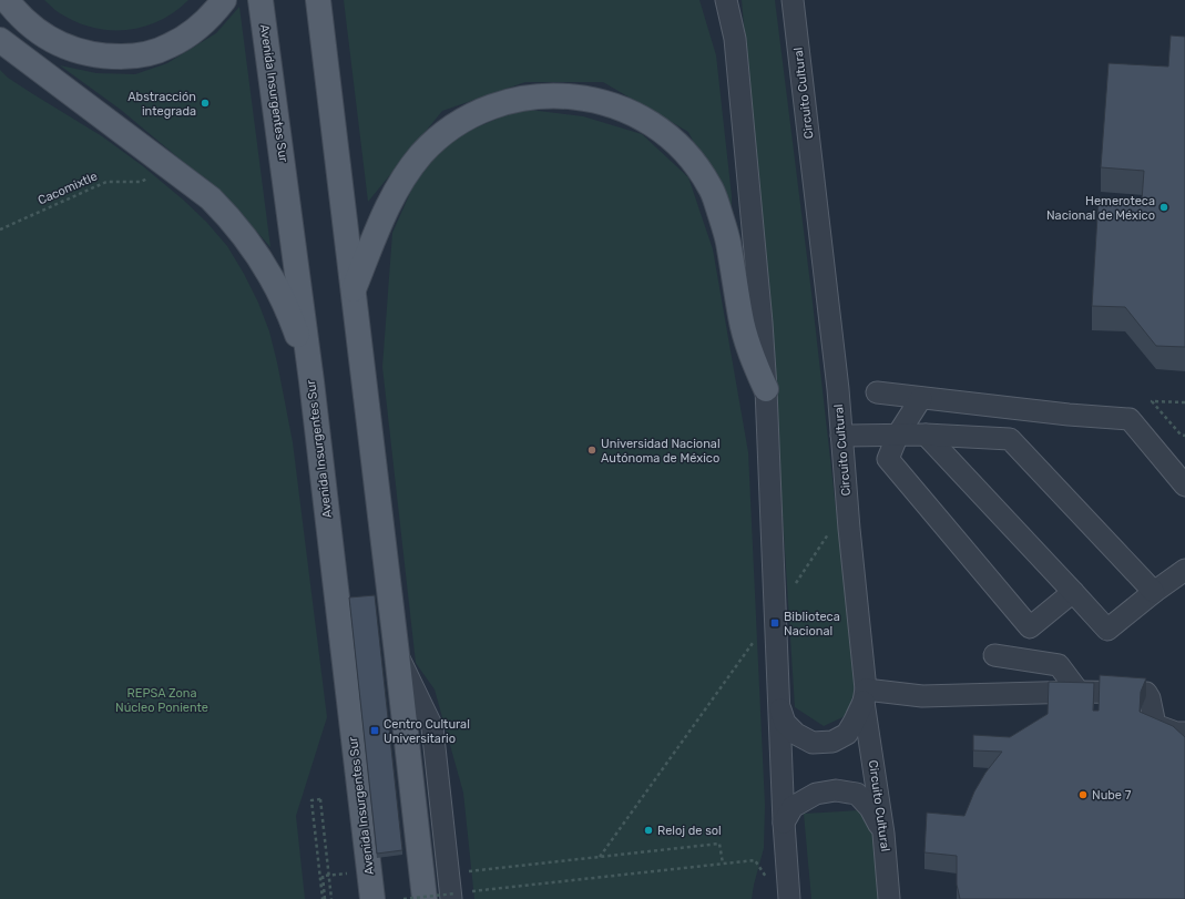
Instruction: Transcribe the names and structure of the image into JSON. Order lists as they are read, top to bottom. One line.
{"streets":{"main road":["Avenida Insurgentes Sur"],"street":["Circuito Cultural"],"path":["Cacomixtle"]},"parks":["REPSA Zona Núcleo Poniente"],"places":{"other":["Abstracción integrada","Hemeroteca Nacional de México","Universidad Nacional Autónoma de México","Nube 7","Reloj de sol"],"transit":["Biblioteca Nacional","Centro Cultural Universitario"]}}
